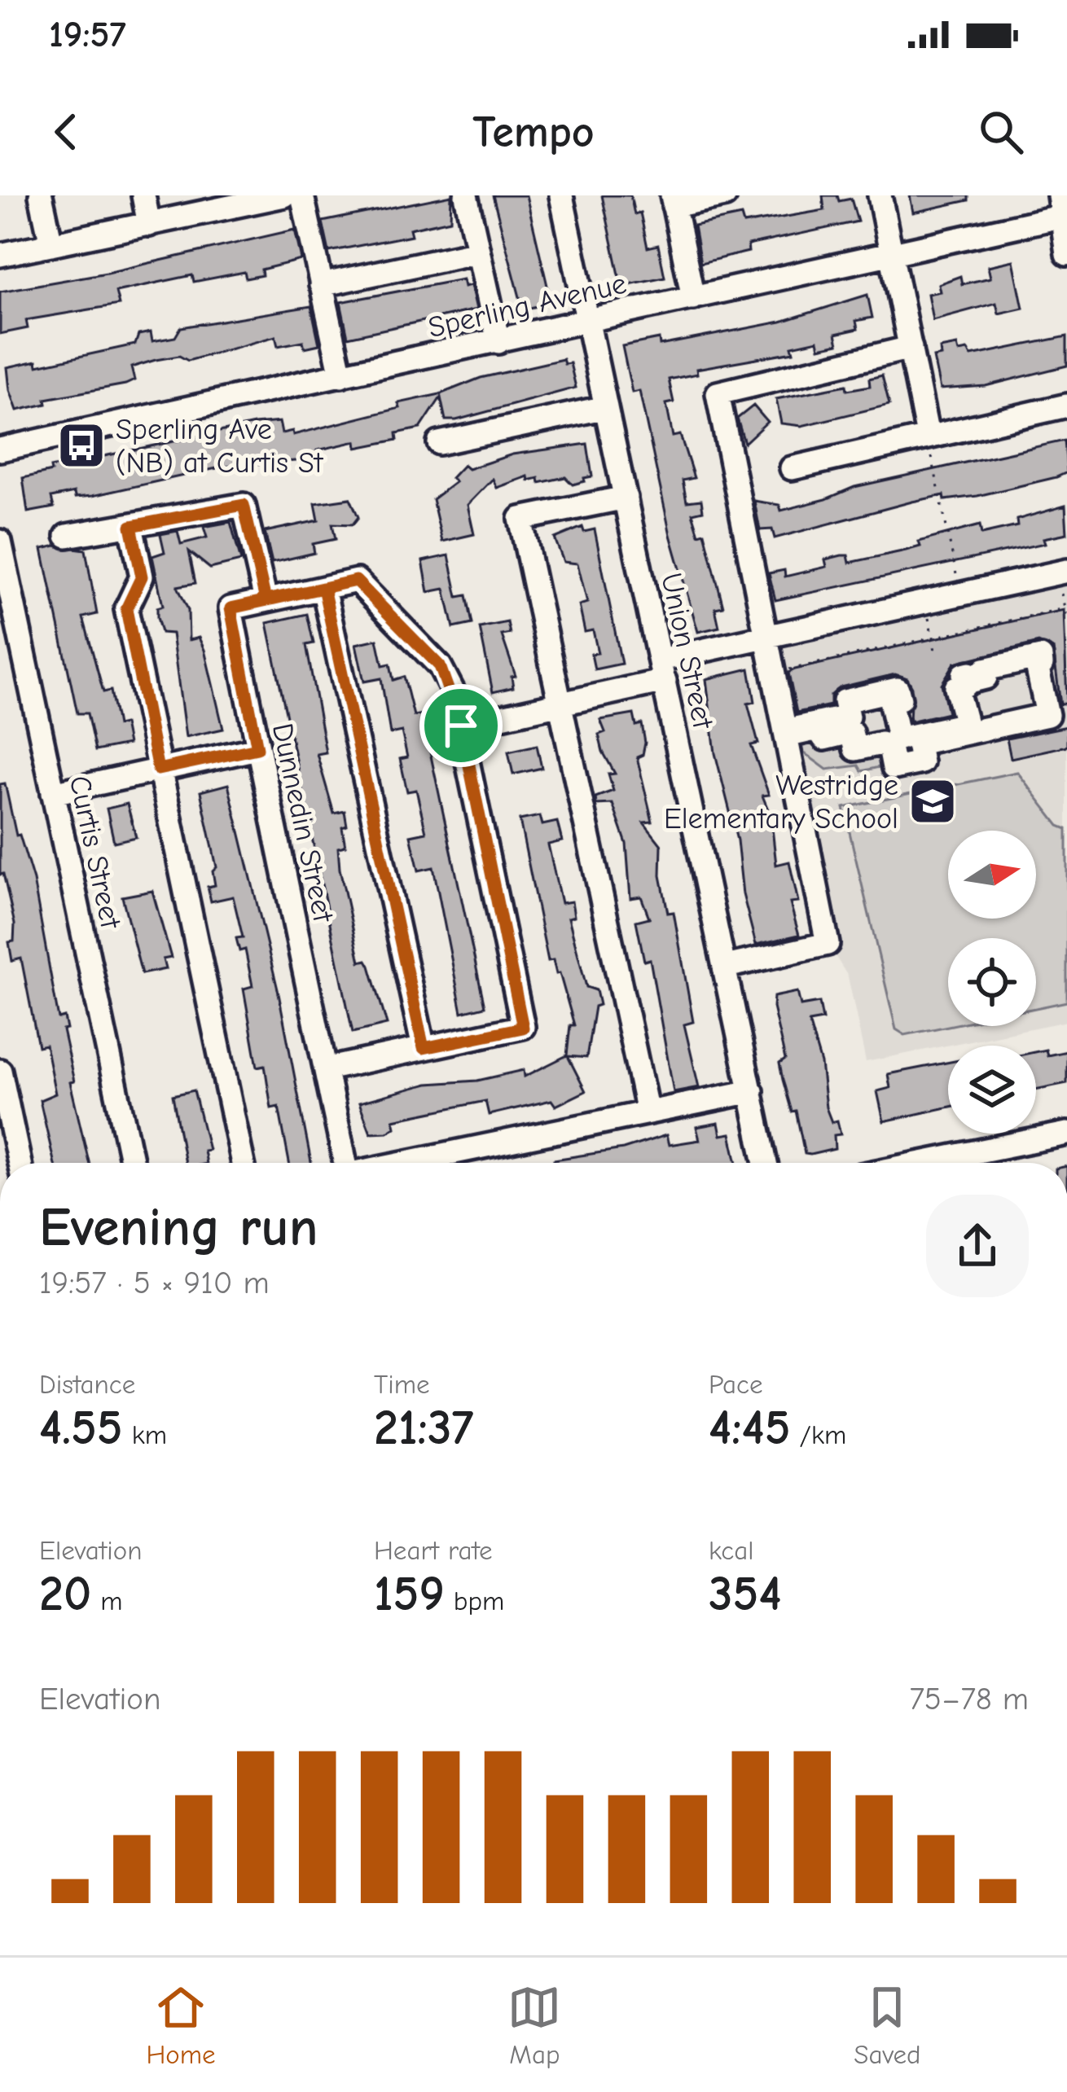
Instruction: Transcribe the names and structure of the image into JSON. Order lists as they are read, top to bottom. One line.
{"streets":{"street":["Sperling Avenue","Union Street","Dunnedin Street","Curtis Street"]},"crossings":[["Sperling Avenue","Union Street"]],"places":{"bus stop":["Sperling Ave (NB) at Curtis St"],"school or university":["Westridge Elementary School"]},"north":"right","page":{"status":"19:57","header":"Tempo","heading":["Evening run","19:57 · 5 × 910 m"],"stats":[["Distance","4.55 km"],["Time","21:37"],["Pace","4:45 /km"],["Elevation","20 m"],["Heart rate","159 bpm"],["kcal","354"]],"chart":["Elevation","75–78 m"],"tabs":["Home","Map","Saved"]}}
